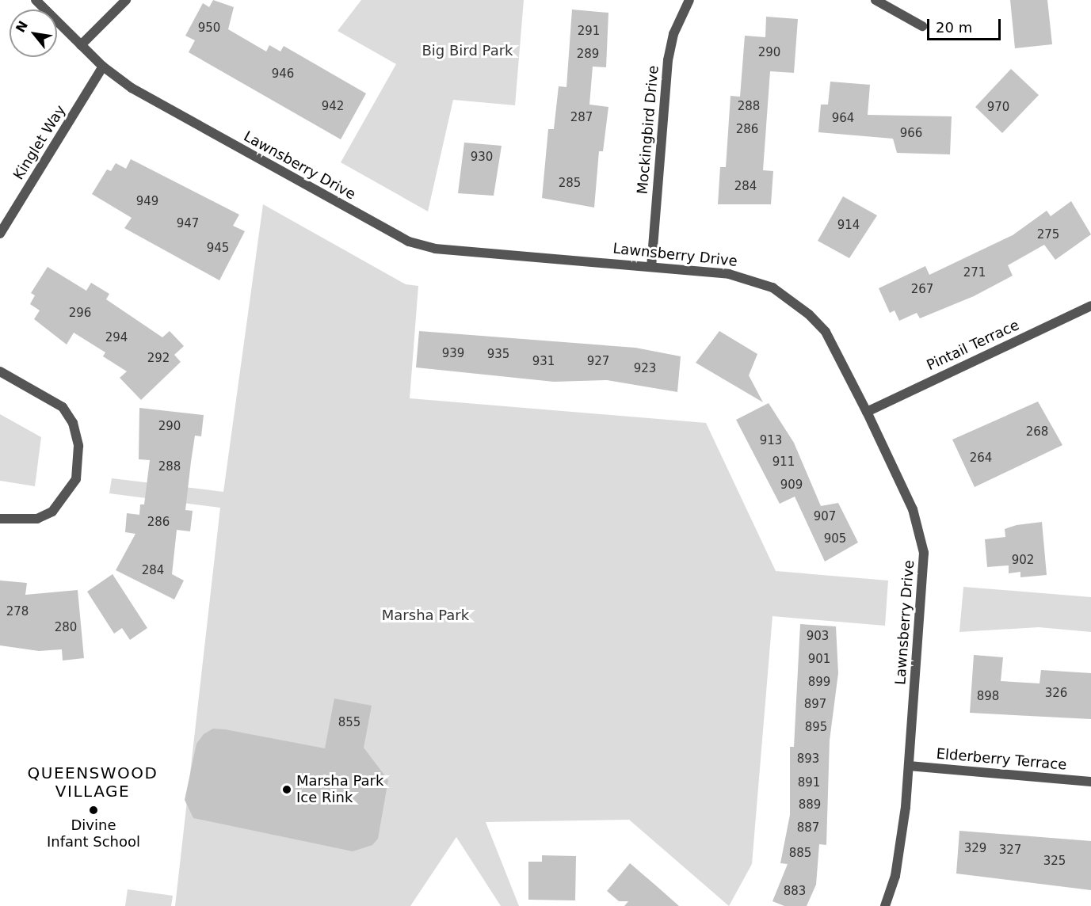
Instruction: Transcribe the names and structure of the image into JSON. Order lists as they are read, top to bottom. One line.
{"streets":{"street":["Mockingbird Drive","Kinglet Way","Lawnsberry Drive","Pintail Terrace","Elderberry Terrace"]},"crossings":[["Mockingbird Drive","Lawnsberry Drive"],["Kinglet Way","Lawnsberry Drive"],["Lawnsberry Drive","Pintail Terrace"],["Lawnsberry Drive","Elderberry Terrace"]],"districts":["QUEENSWOOD VILLAGE"],"parks":["Big Bird Park","Marsha Park"],"places":["Marsha Park Ice Rink","Divine Infant School"],"house_numbers":["950","291","290","289","946","942","288","970","287","964","286","966","930","285","284","949","947","914","275","945","271","267","296","294","939","935","292","931","927","923","290","268","913","264","911","288","909","907","286","905","902","284","278","280","903","901","899","326","898","897","855","895","893","891","889","887","329","327","885","325","883"],"scale_bar":"20 m","north":"top left"}
